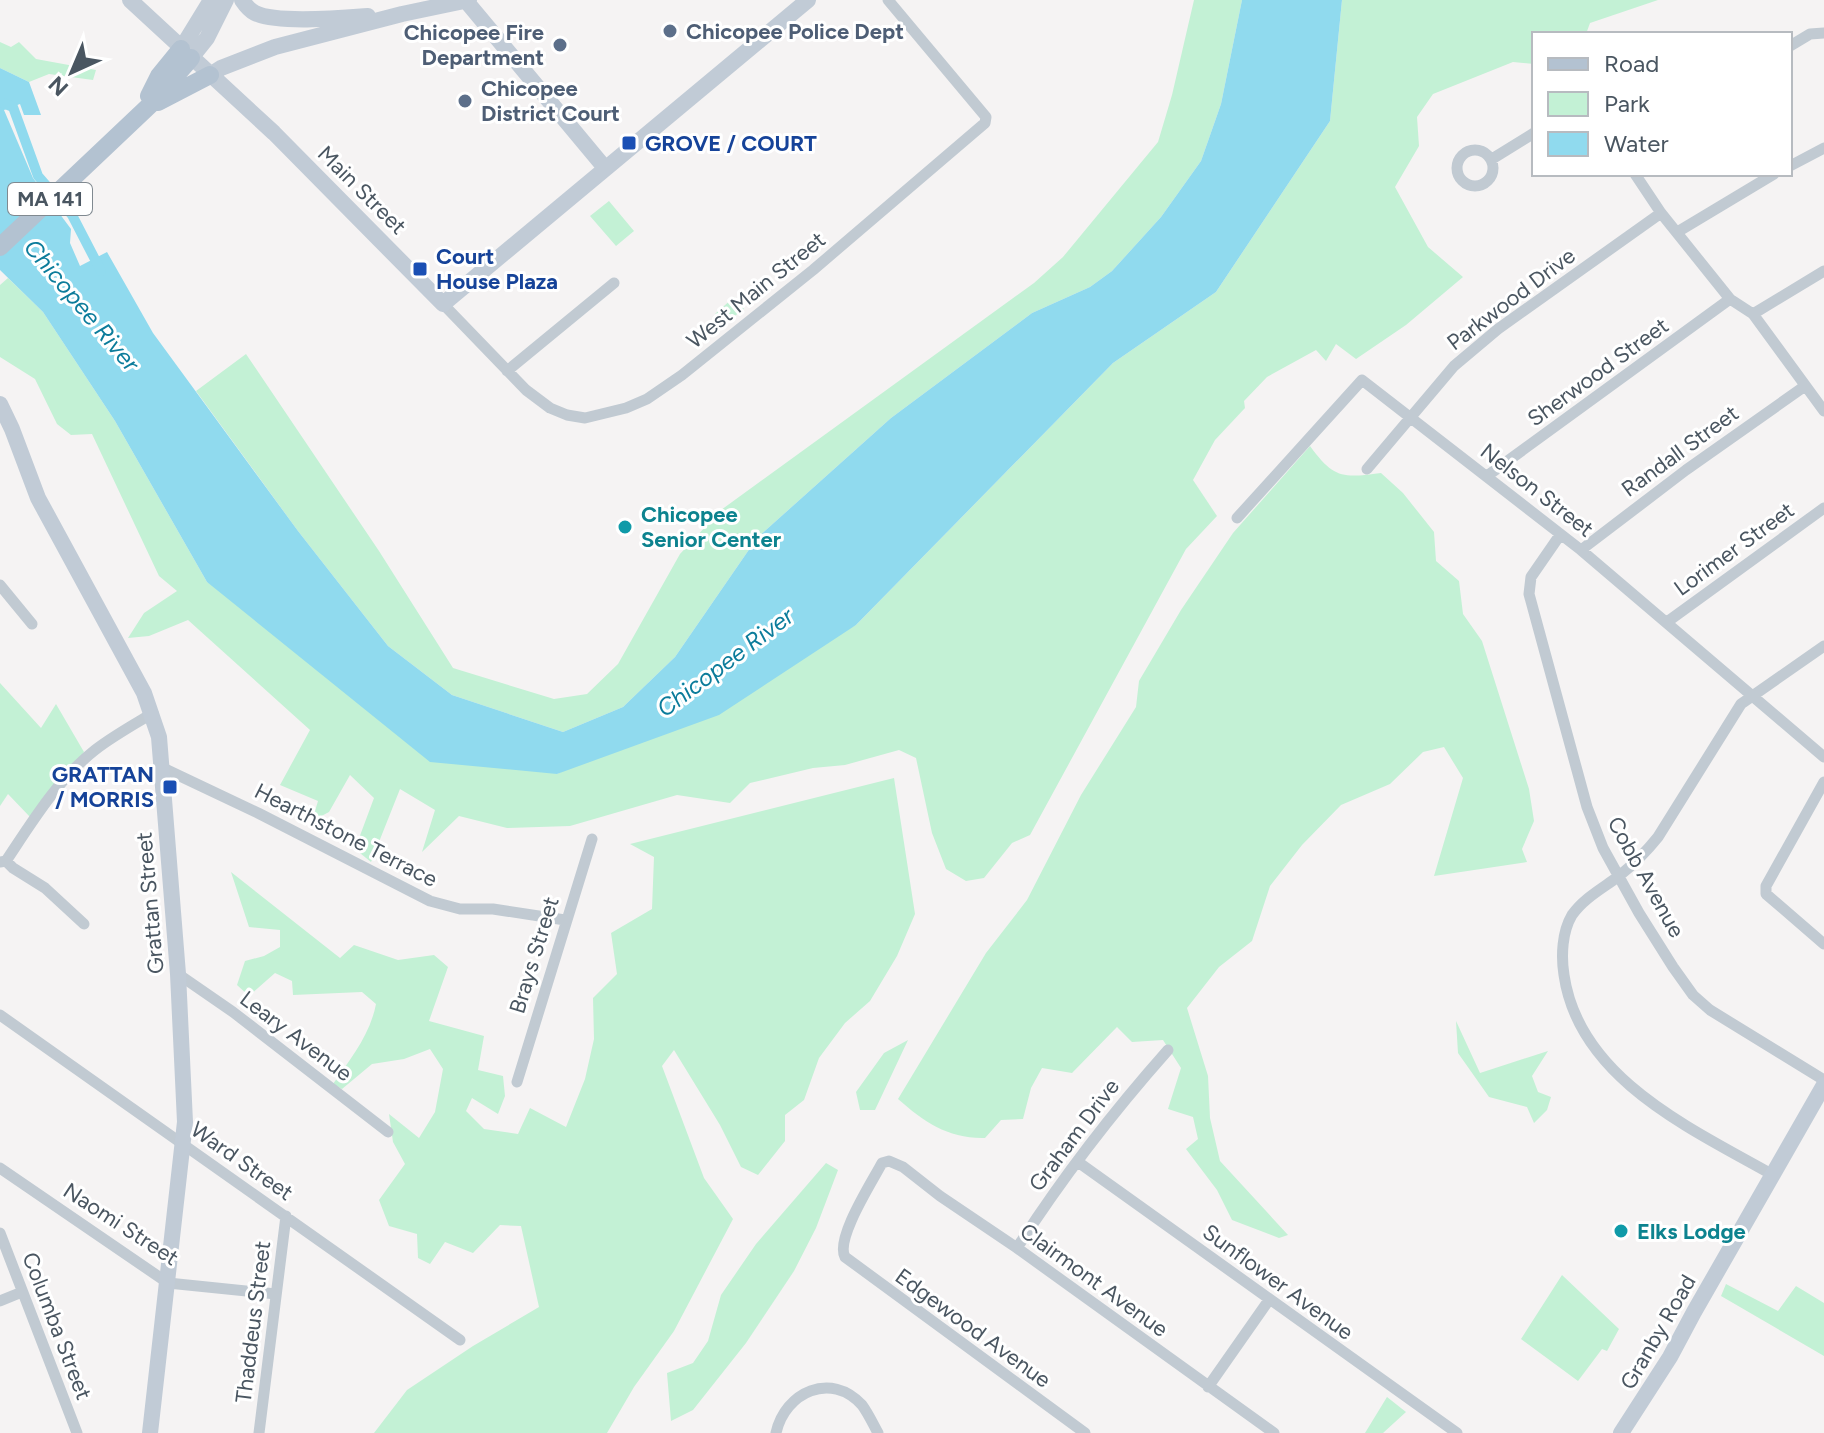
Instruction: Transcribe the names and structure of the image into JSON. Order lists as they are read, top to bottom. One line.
{"streets":{"main road":["Main Street","MA 141","Grattan Street","Granby Road"],"street":["West Main Street","Parkwood Drive","Sherwood Street","Randall Street","Nelson Street","Lorimer Street","Hearthstone Terrace","Cobb Avenue","Brays Street","Leary Avenue","Graham Drive","Ward Street","Naomi Street","Clairmont Avenue","Sunflower Avenue","Thaddeus Street","Columba Street","Edgewood Avenue"]},"crossings":[["Main Street","MA 141"],["Main Street","West Main Street"],["Parkwood Drive","Nelson Street"],["Sherwood Street","Nelson Street"],["Randall Street","Nelson Street"],["Nelson Street","Lorimer Street"],["Nelson Street","Cobb Avenue"],["Hearthstone Terrace","Grattan Street"],["Hearthstone Terrace","Brays Street"],["Cobb Avenue","Granby Road"],["Grattan Street","Leary Avenue"],["Grattan Street","Ward Street"],["Grattan Street","Naomi Street"],["Graham Drive","Clairmont Avenue"],["Graham Drive","Sunflower Avenue"],["Ward Street","Thaddeus Street"],["Naomi Street","Thaddeus Street"],["Clairmont Avenue","Edgewood Avenue"]],"water":["Chicopee River"],"places":{"other":["Chicopee Police Dept","Chicopee Fire Department","Chicopee District Court","Chicopee Senior Center","Elks Lodge"],"transit":["GROVE / COURT","Court House Plaza","GRATTAN / MORRIS"]},"legend":["Road","Park","Water"],"north":"bottom left"}
